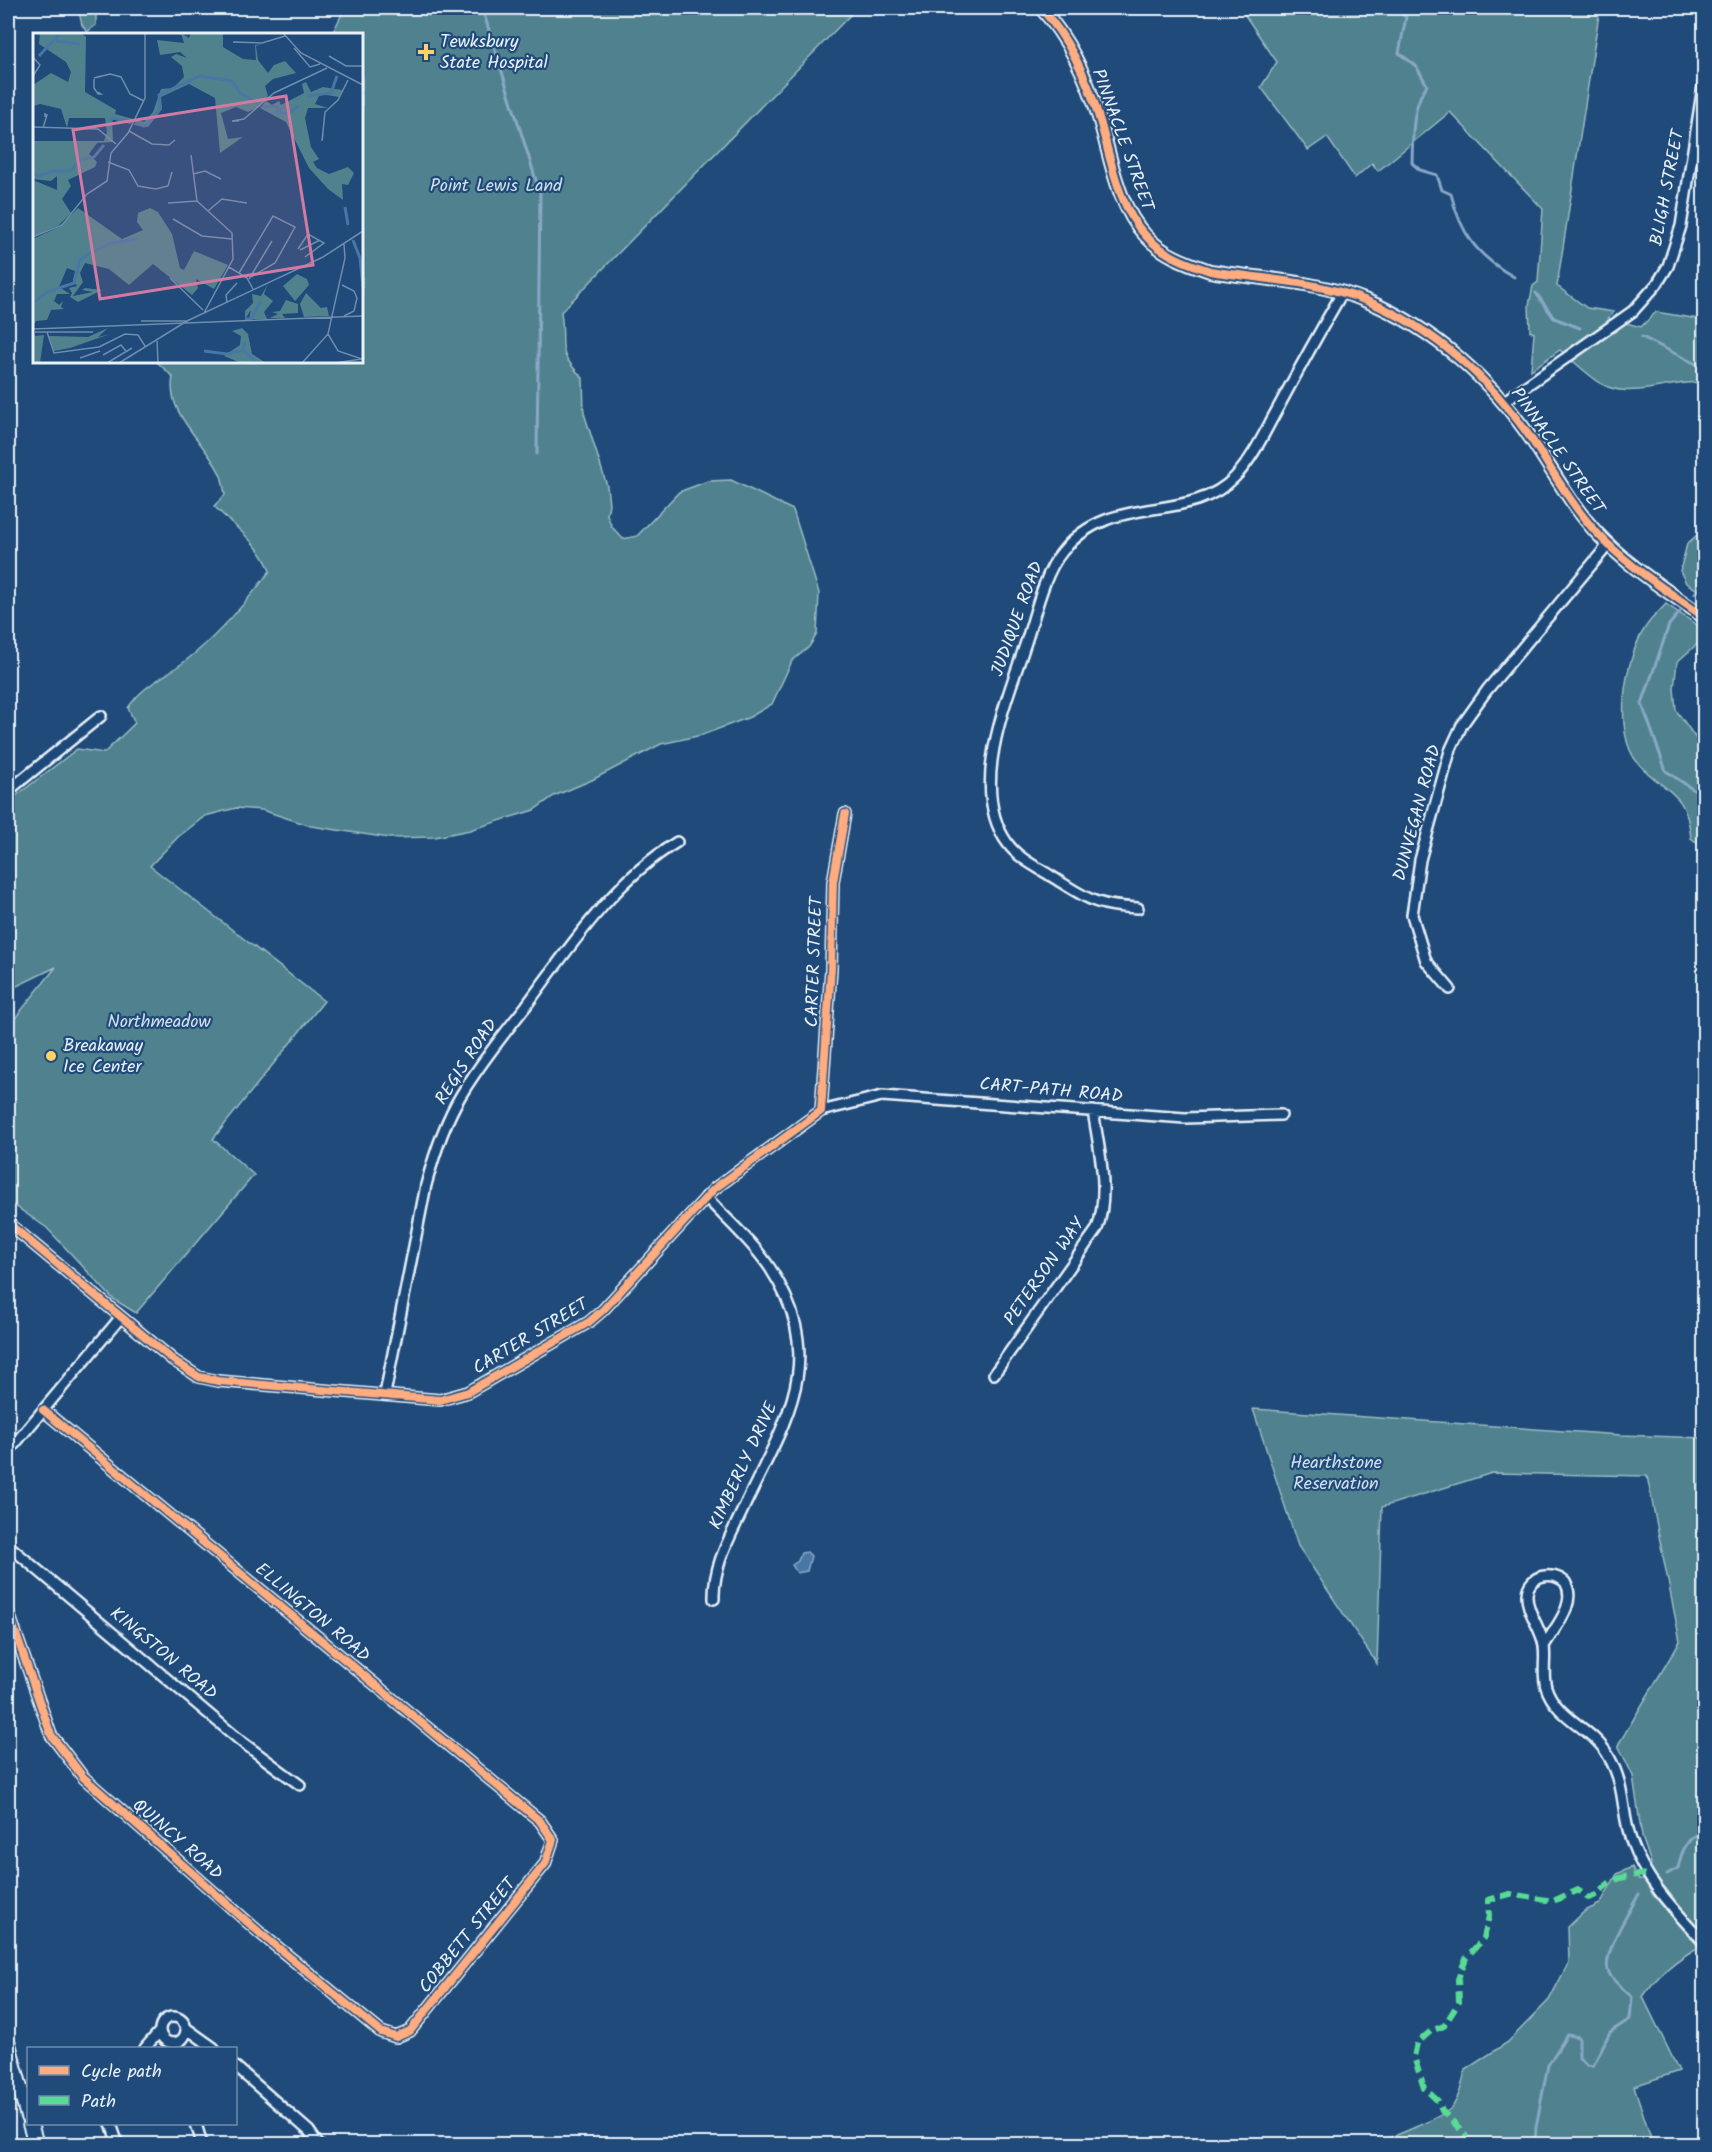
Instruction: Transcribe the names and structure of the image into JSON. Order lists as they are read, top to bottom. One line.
{"streets":{"street":["PINNACLE STREET","BLIGH STREET","JUDIQUE ROAD","DUNVEGAN ROAD","CARTER STREET","REGIS ROAD","CART-PATH ROAD","PETERSON WAY","KIMBERLY DRIVE","ELLINGTON ROAD","KINGSTON ROAD","QUINCY ROAD","COBBETT STREET"]},"crossings":[["PINNACLE STREET","BLIGH STREET"],["PINNACLE STREET","JUDIQUE ROAD"],["PINNACLE STREET","DUNVEGAN ROAD"],["CARTER STREET","REGIS ROAD"],["CARTER STREET","CART-PATH ROAD"],["CARTER STREET","KIMBERLY DRIVE"],["CART-PATH ROAD","PETERSON WAY"],["ELLINGTON ROAD","COBBETT STREET"],["QUINCY ROAD","COBBETT STREET"]],"parks":["Point Lewis Land","Northmeadow","Hearthstone Reservation"],"places":{"health":["Tewksbury State Hospital"],"other":["Breakaway Ice Center"]},"legend":["Cycle path","Path"]}
